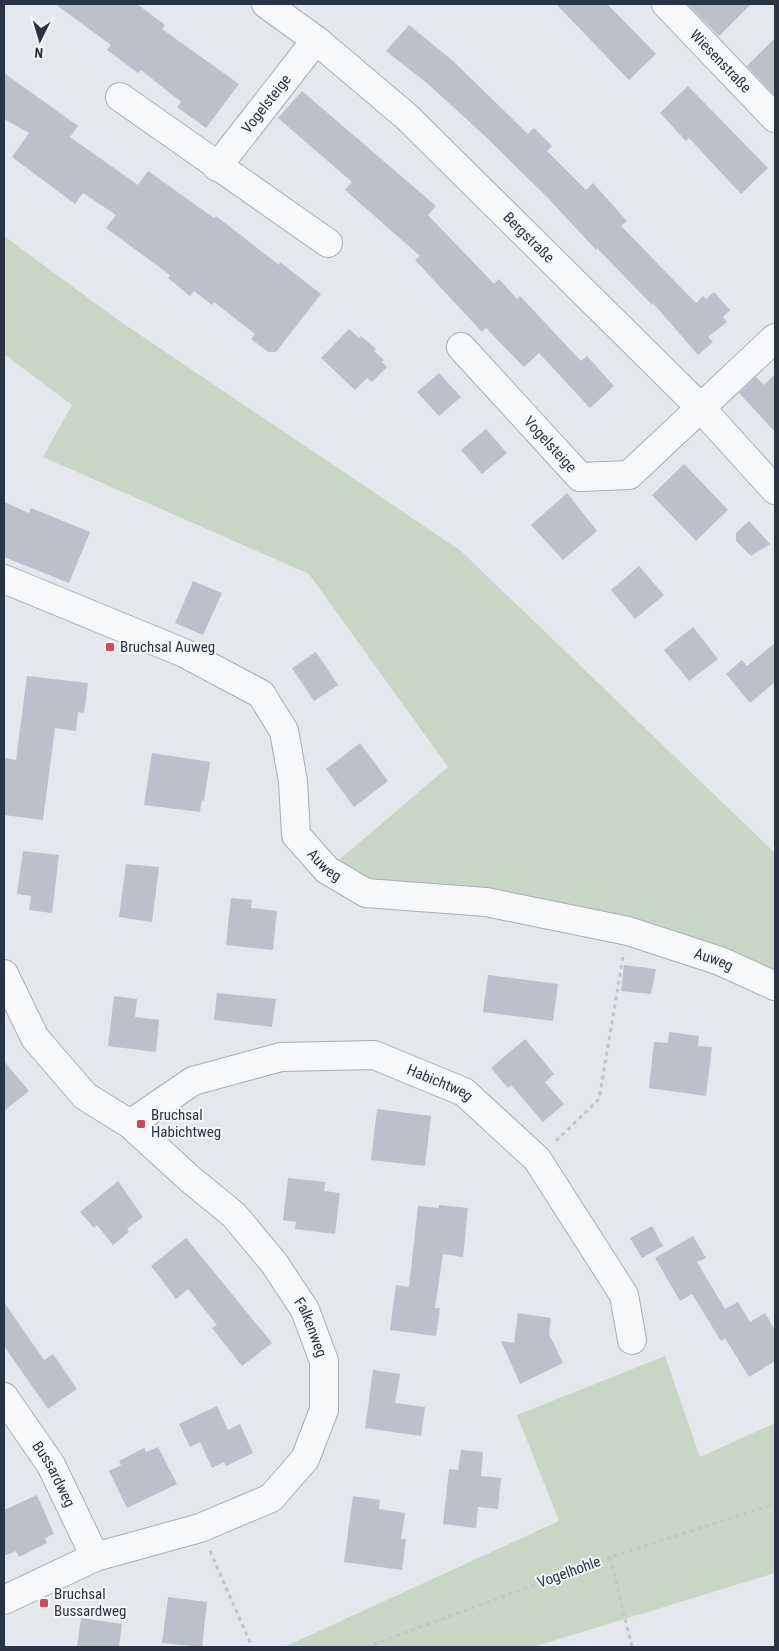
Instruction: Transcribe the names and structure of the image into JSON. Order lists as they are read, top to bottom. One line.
{"streets":{"street":["Wiesenstraße","Vogelsteige","Bergstraße","Auweg","Habichtweg","Falkenweg","Bussardweg"],"path":["Vogelhohle"]},"crossings":[["Vogelsteige","Bergstraße"],["Habichtweg","Falkenweg"],["Falkenweg","Bussardweg"]],"places":{"transit":["Bruchsal Auweg","Bruchsal Habichtweg","Bruchsal Bussardweg"]},"north":"bottom"}
